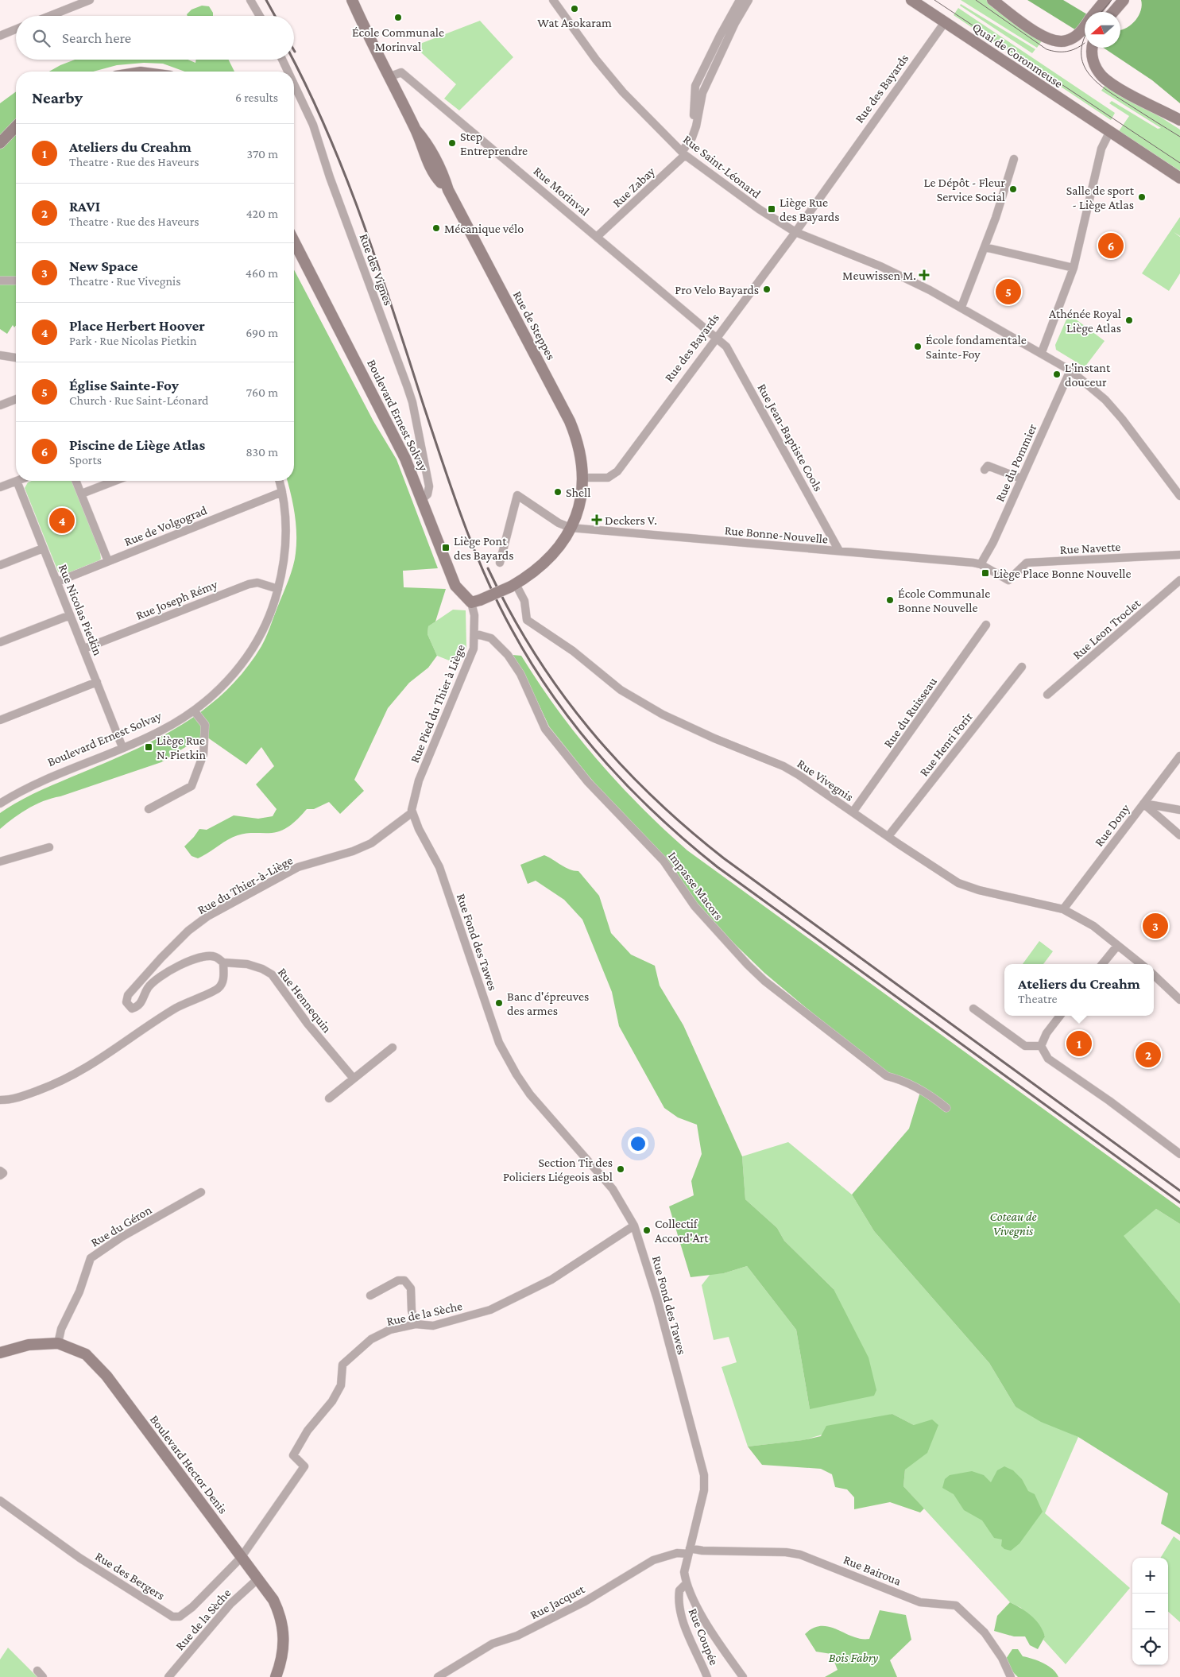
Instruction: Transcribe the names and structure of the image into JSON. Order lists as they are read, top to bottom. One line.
{"streets":{"street":["Quai de Coronmeuse","Rue des Bayards","Rue Saint-Léonard","Rue Zabay","Rue Morinval","Rue des Vignes","Rue de Steppes","Boulevard Ernest Solvay","Rue Jean-Baptiste Cools","Rue du Pommier","Rue de Volgograd","Rue Bonne-Nouvelle","Rue Navette","Rue Joseph Rémy","Rue Nicolas Pietkin","Rue Leon Troclet","Rue Pied du Thier à Liège","Rue du Ruisseau","Rue Henri Forir","Rue Vivegnis","Rue Dony","Rue du Thier-à-Liège","Impasse Macors","Rue Fond des Tawes","Rue Hennequin","Rue du Géron","Rue de la Sèche","Boulevard Hector Denis","Rue Bairoua","Rue des Bergers","Rue Jacquet","Rue Coupée"]},"crossings":[["Quai de Coronmeuse","Rue des Bayards"],["Rue des Bayards","Rue Saint-Léonard"],["Rue des Bayards","Rue Morinval"],["Rue des Bayards","Rue de Steppes"],["Rue des Bayards","Rue Jean-Baptiste Cools"],["Rue Saint-Léonard","Rue Zabay"],["Rue Saint-Léonard","Rue du Pommier"],["Rue Zabay","Rue Morinval"],["Rue Morinval","Rue de Steppes"],["Rue Morinval","Rue Jean-Baptiste Cools"],["Rue des Vignes","Boulevard Ernest Solvay"],["Boulevard Ernest Solvay","Rue de Volgograd"],["Boulevard Ernest Solvay","Rue Joseph Rémy"],["Boulevard Ernest Solvay","Rue Nicolas Pietkin"],["Boulevard Ernest Solvay","Rue Pied du Thier à Liège"],["Rue Jean-Baptiste Cools","Rue Bonne-Nouvelle"],["Rue du Pommier","Rue Bonne-Nouvelle"],["Rue du Pommier","Rue Navette"],["Rue de Volgograd","Rue Nicolas Pietkin"],["Rue Bonne-Nouvelle","Rue Navette"],["Rue Joseph Rémy","Rue Nicolas Pietkin"],["Rue Pied du Thier à Liège","Rue du Thier-à-Liège"],["Rue Pied du Thier à Liège","Impasse Macors"],["Rue Pied du Thier à Liège","Rue Fond des Tawes"],["Rue du Ruisseau","Rue Vivegnis"],["Rue Henri Forir","Rue Vivegnis"],["Rue Vivegnis","Rue Dony"],["Rue du Thier-à-Liège","Rue Fond des Tawes"],["Rue du Thier-à-Liège","Rue Hennequin"],["Rue Fond des Tawes","Rue de la Sèche"],["Rue Fond des Tawes","Rue Bairoua"],["Rue Fond des Tawes","Rue Jacquet"],["Rue Fond des Tawes","Rue Coupée"],["Rue du Géron","Boulevard Hector Denis"],["Rue de la Sèche","Boulevard Hector Denis"],["Rue de la Sèche","Rue des Bergers"],["Boulevard Hector Denis","Rue des Bergers"],["Rue Bairoua","Rue Jacquet"]],"parks":["Coteau de Vivegnis","Bois Fabry"],"places":{"other":["Wat Asokaram","École Communale Morinval","Step Entreprendre","Le Dépôt - Fleur Service Social","Salle de sport - Liège Atlas","Mécanique vélo","Pro Velo Bayards","Athénée Royal Liège Atlas","École fondamentale Sainte-Foy","L'instant douceur","Shell","École Communale Bonne Nouvelle","Banc d'épreuves des armes","Section Tir des Policiers Liégeois asbl","Collectif Accord'Art"],"transit":["Liège Rue des Bayards","Liège Pont des Bayards","Liège Place Bonne Nouvelle","Liège Rue N. Pietkin"],"health":["Meuwissen M.","Deckers V."]},"north":"left","page":{"search":"Search here","heading":["Nearby","6 results"],"list":[{"mark":"1","name":"Ateliers du Creahm","note":"Theatre · Rue des Haveurs","value":"370 m"},{"mark":"2","name":"RAVI","note":"Theatre · Rue des Haveurs","value":"420 m"},{"mark":"3","name":"New Space","note":"Theatre · Rue Vivegnis","value":"460 m"},{"mark":"4","name":"Place Herbert Hoover","note":"Park · Rue Nicolas Pietkin","value":"690 m"},{"mark":"5","name":"Église Sainte-Foy","note":"Church · Rue Saint-Léonard","value":"760 m"},{"mark":"6","name":"Piscine de Liège Atlas","note":"Sports","value":"830 m"}],"pins":["6","5","4","3","1","2"],"popup":["Ateliers du Creahm","Theatre"],"map_buttons":["+","−"]}}
